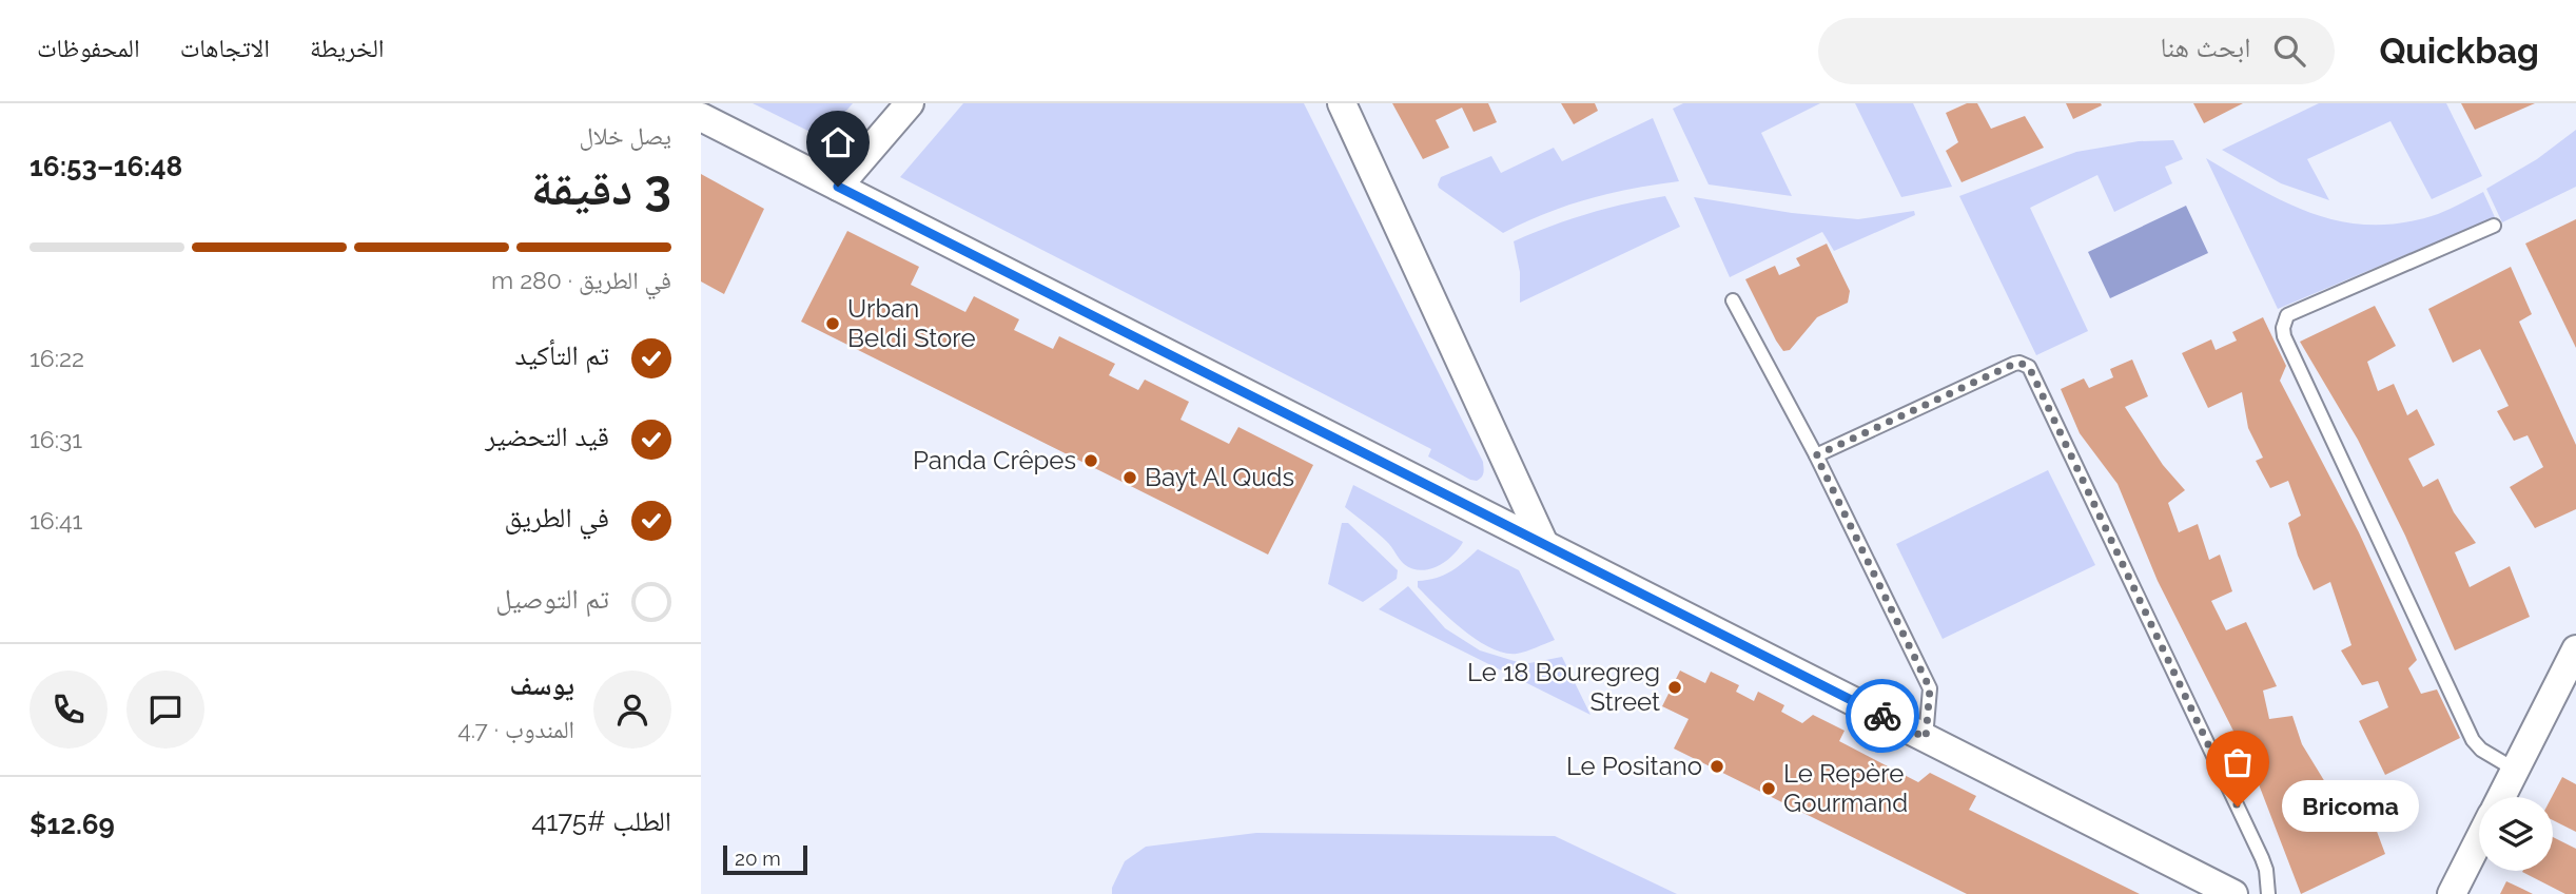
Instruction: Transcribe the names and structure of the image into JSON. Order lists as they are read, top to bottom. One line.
{"places":["Urban Beldi Store","Panda Crêpes","Bayt Al Quds","Le 18 Bouregreg Street","Le Positano","Le Repère Gourmand","Bricoma"],"scale_bar":"20 m","page":{"header":"Quickbag","search":"ابحث هنا","nav":["الخريطة","الاتجاهات","المحفوظات"],"heading":["3 دقيقة","يصل خلال","16:48–16:53"],"panel":["يوسف","المندوب · 4.7","الطلب #4175","$12.69"],"bar":"في الطريق · 280 m","list":[["تم التأكيد","16:22"],["قيد التحضير","16:31"],["في الطريق","16:41"],"تم التوصيل"],"bubble":"Bricoma","scale":"20 m"}}
